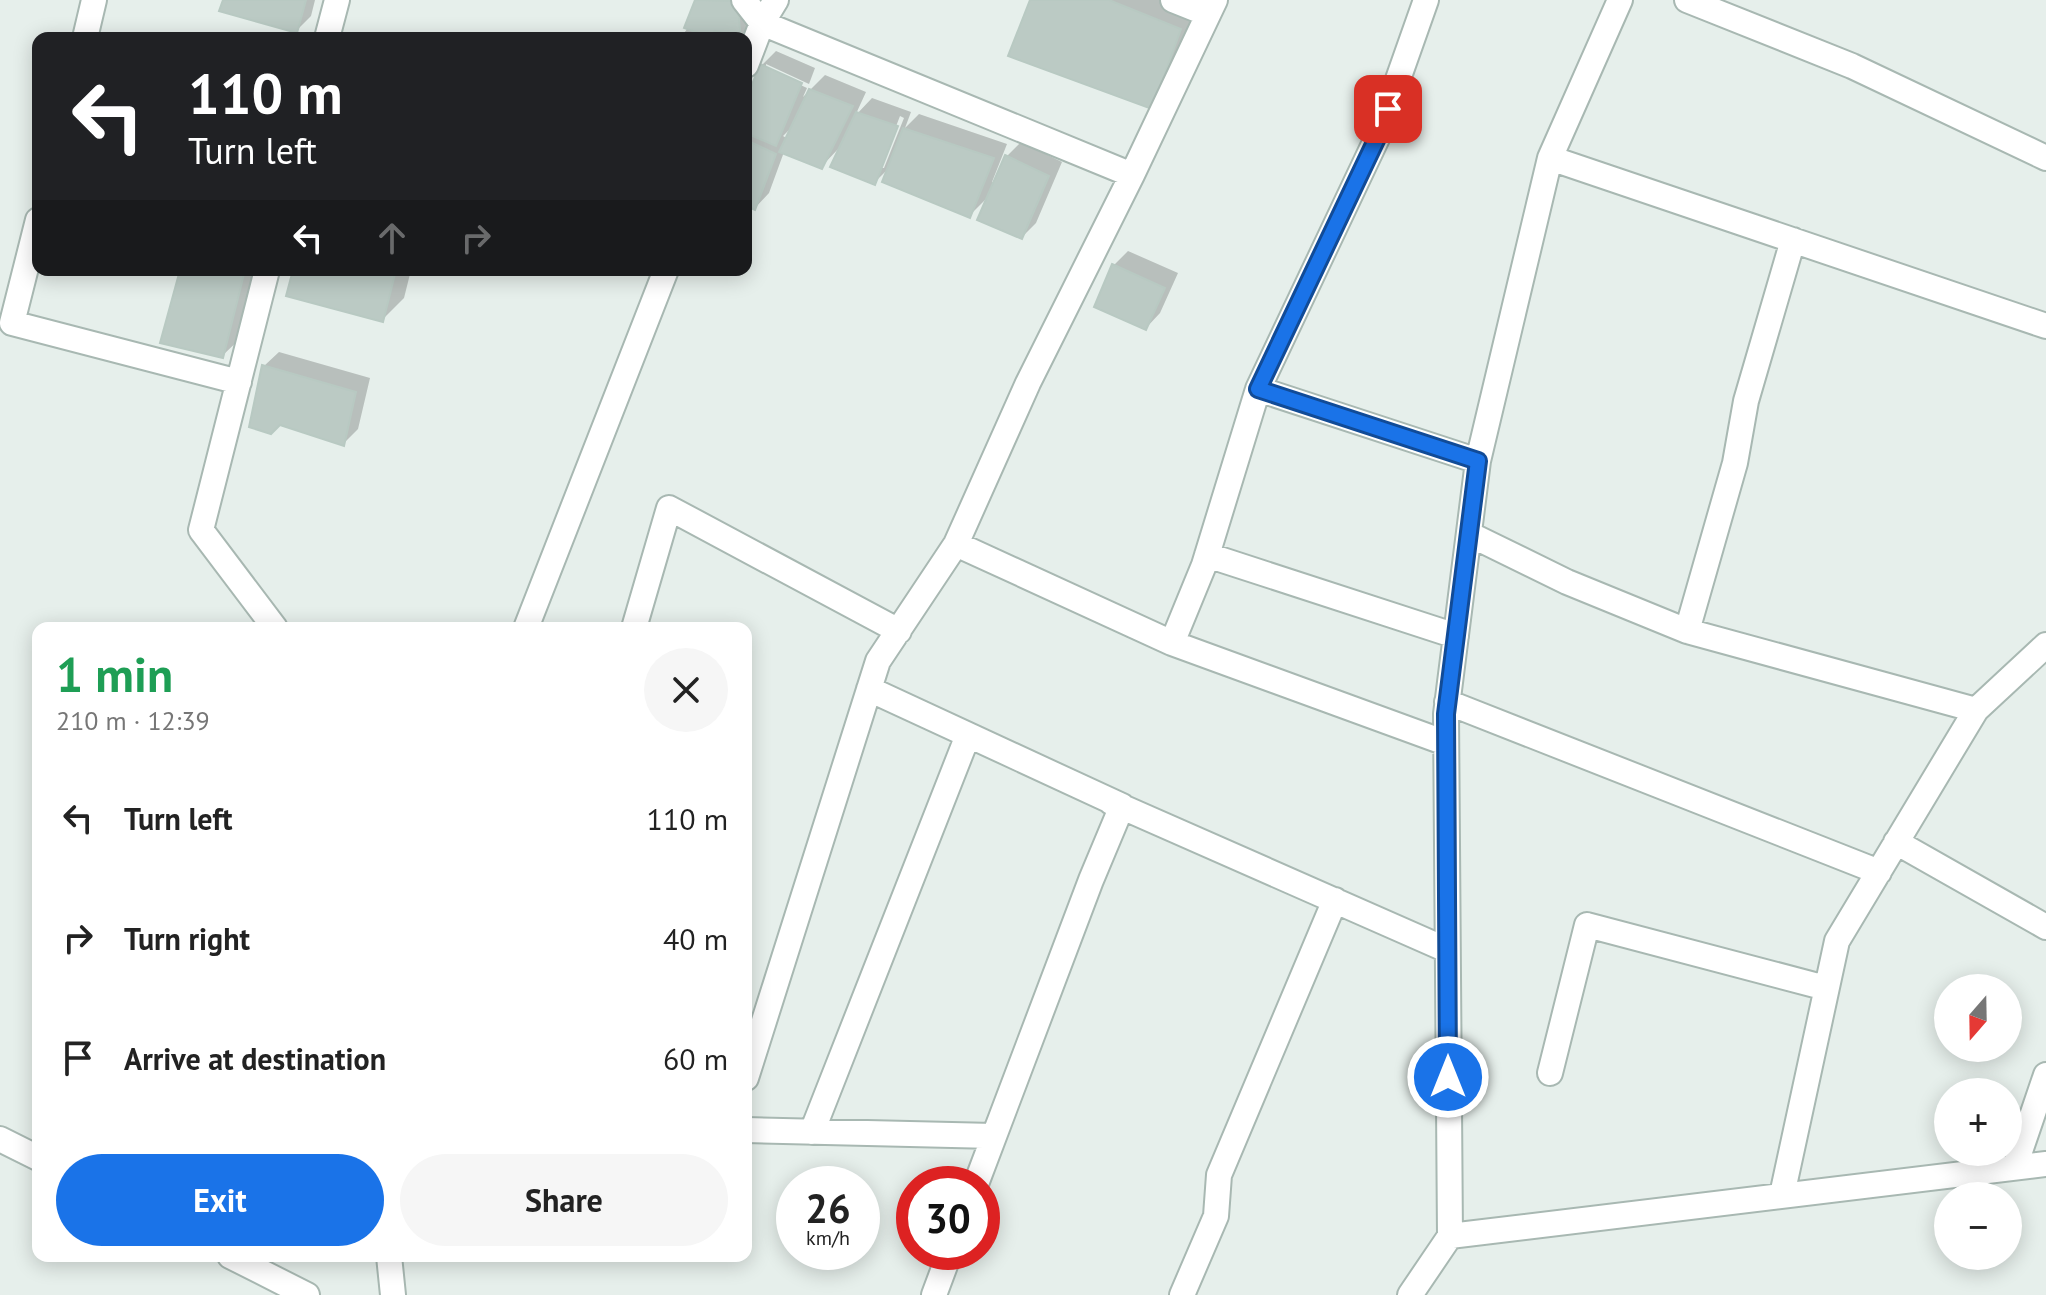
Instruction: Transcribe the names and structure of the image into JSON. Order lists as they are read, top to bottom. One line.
{"north":"bottom","page":{"turn":["110 m","Turn left"],"heading":["1 min","210 m · 12:39"],"list":[{"name":"Turn left","value":"110 m"},{"name":"Turn right","value":"40 m"},{"name":"Arrive at destination","value":"60 m"}],"map_buttons":["+","−"],"buttons":["Exit","Share"],"speed":"26 km/h","limit":"30"}}
